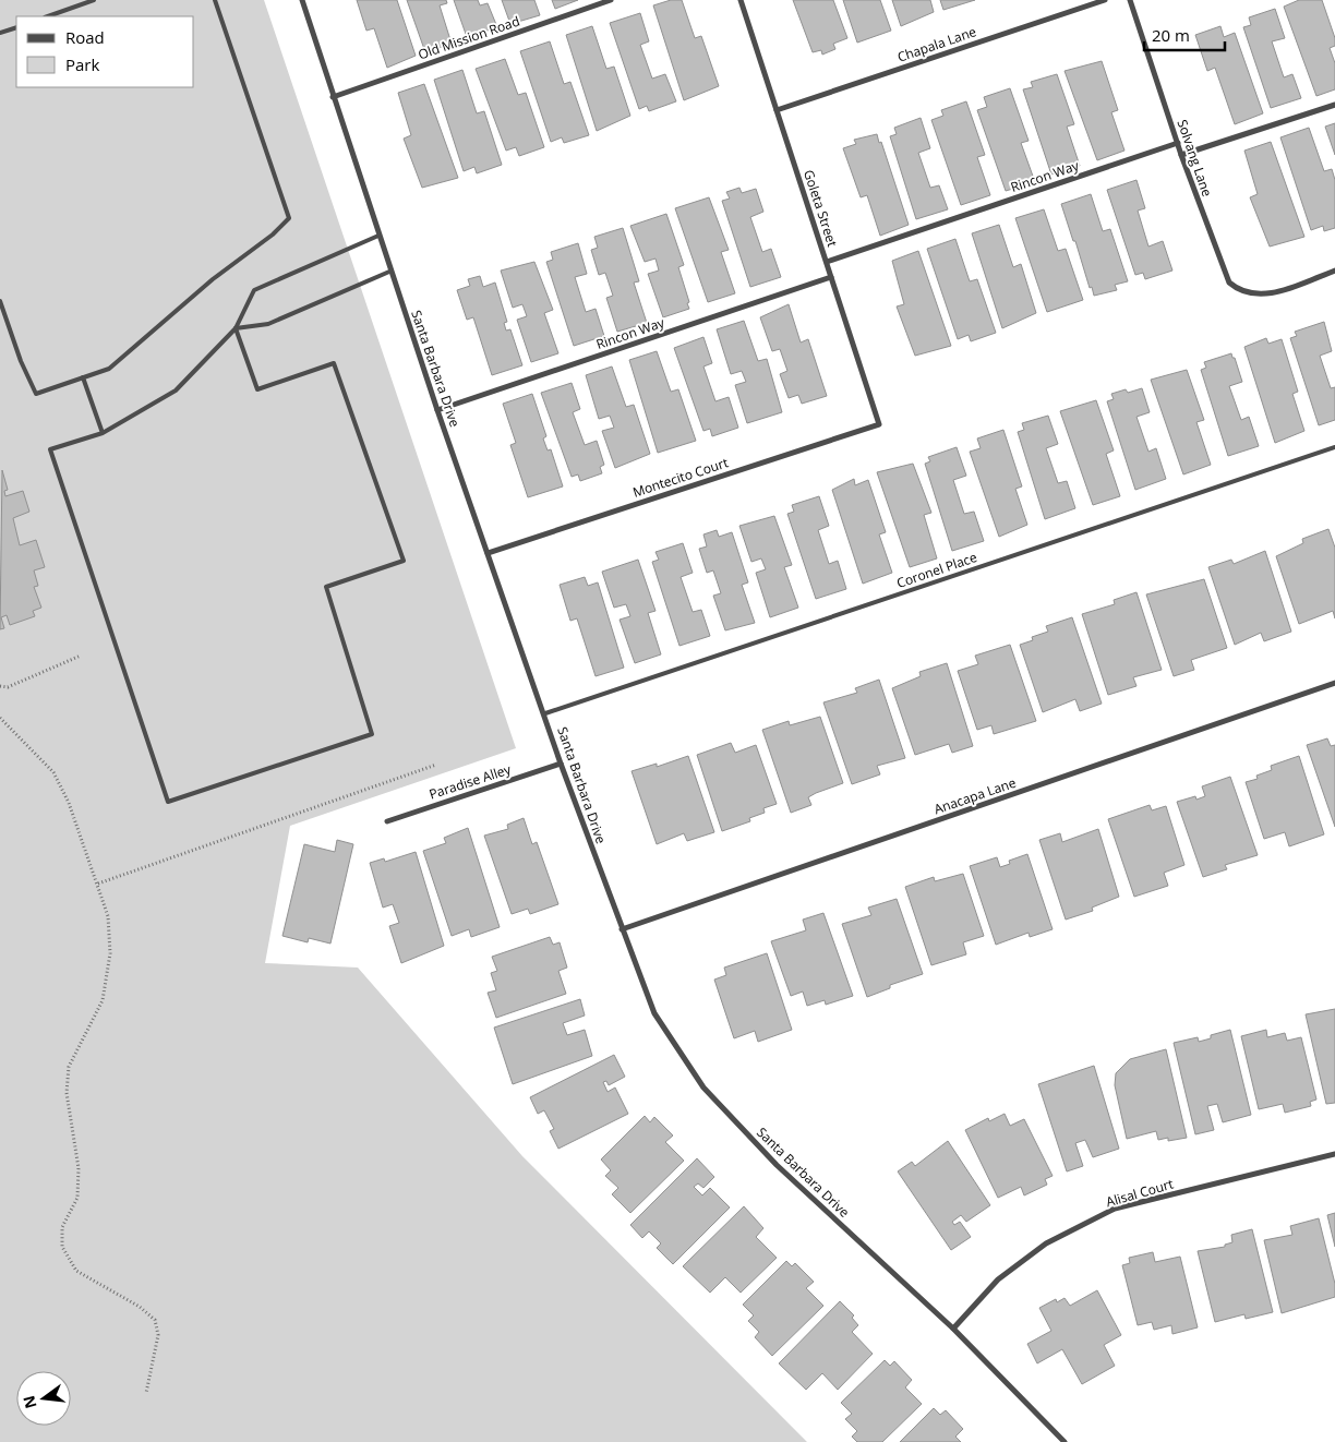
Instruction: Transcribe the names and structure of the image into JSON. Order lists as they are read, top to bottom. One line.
{"streets":{"street":["Old Mission Road","Chapala Lane","Solvang Lane","Rincon Way","Goleta Street","Santa Barbara Drive","Montecito Court","Paradise Alley","Anacapa Lane","Alisal Court"],"lane":["Coronel Place"]},"crossings":[["Old Mission Road","Santa Barbara Drive"],["Chapala Lane","Goleta Street"],["Solvang Lane","Rincon Way"],["Rincon Way","Goleta Street"],["Rincon Way","Santa Barbara Drive"],["Goleta Street","Montecito Court"],["Santa Barbara Drive","Montecito Court"],["Santa Barbara Drive","Coronel Place"],["Santa Barbara Drive","Paradise Alley"],["Santa Barbara Drive","Anacapa Lane"],["Santa Barbara Drive","Alisal Court"]],"legend":["Road","Park"],"scale_bar":"20 m","north":"left"}
